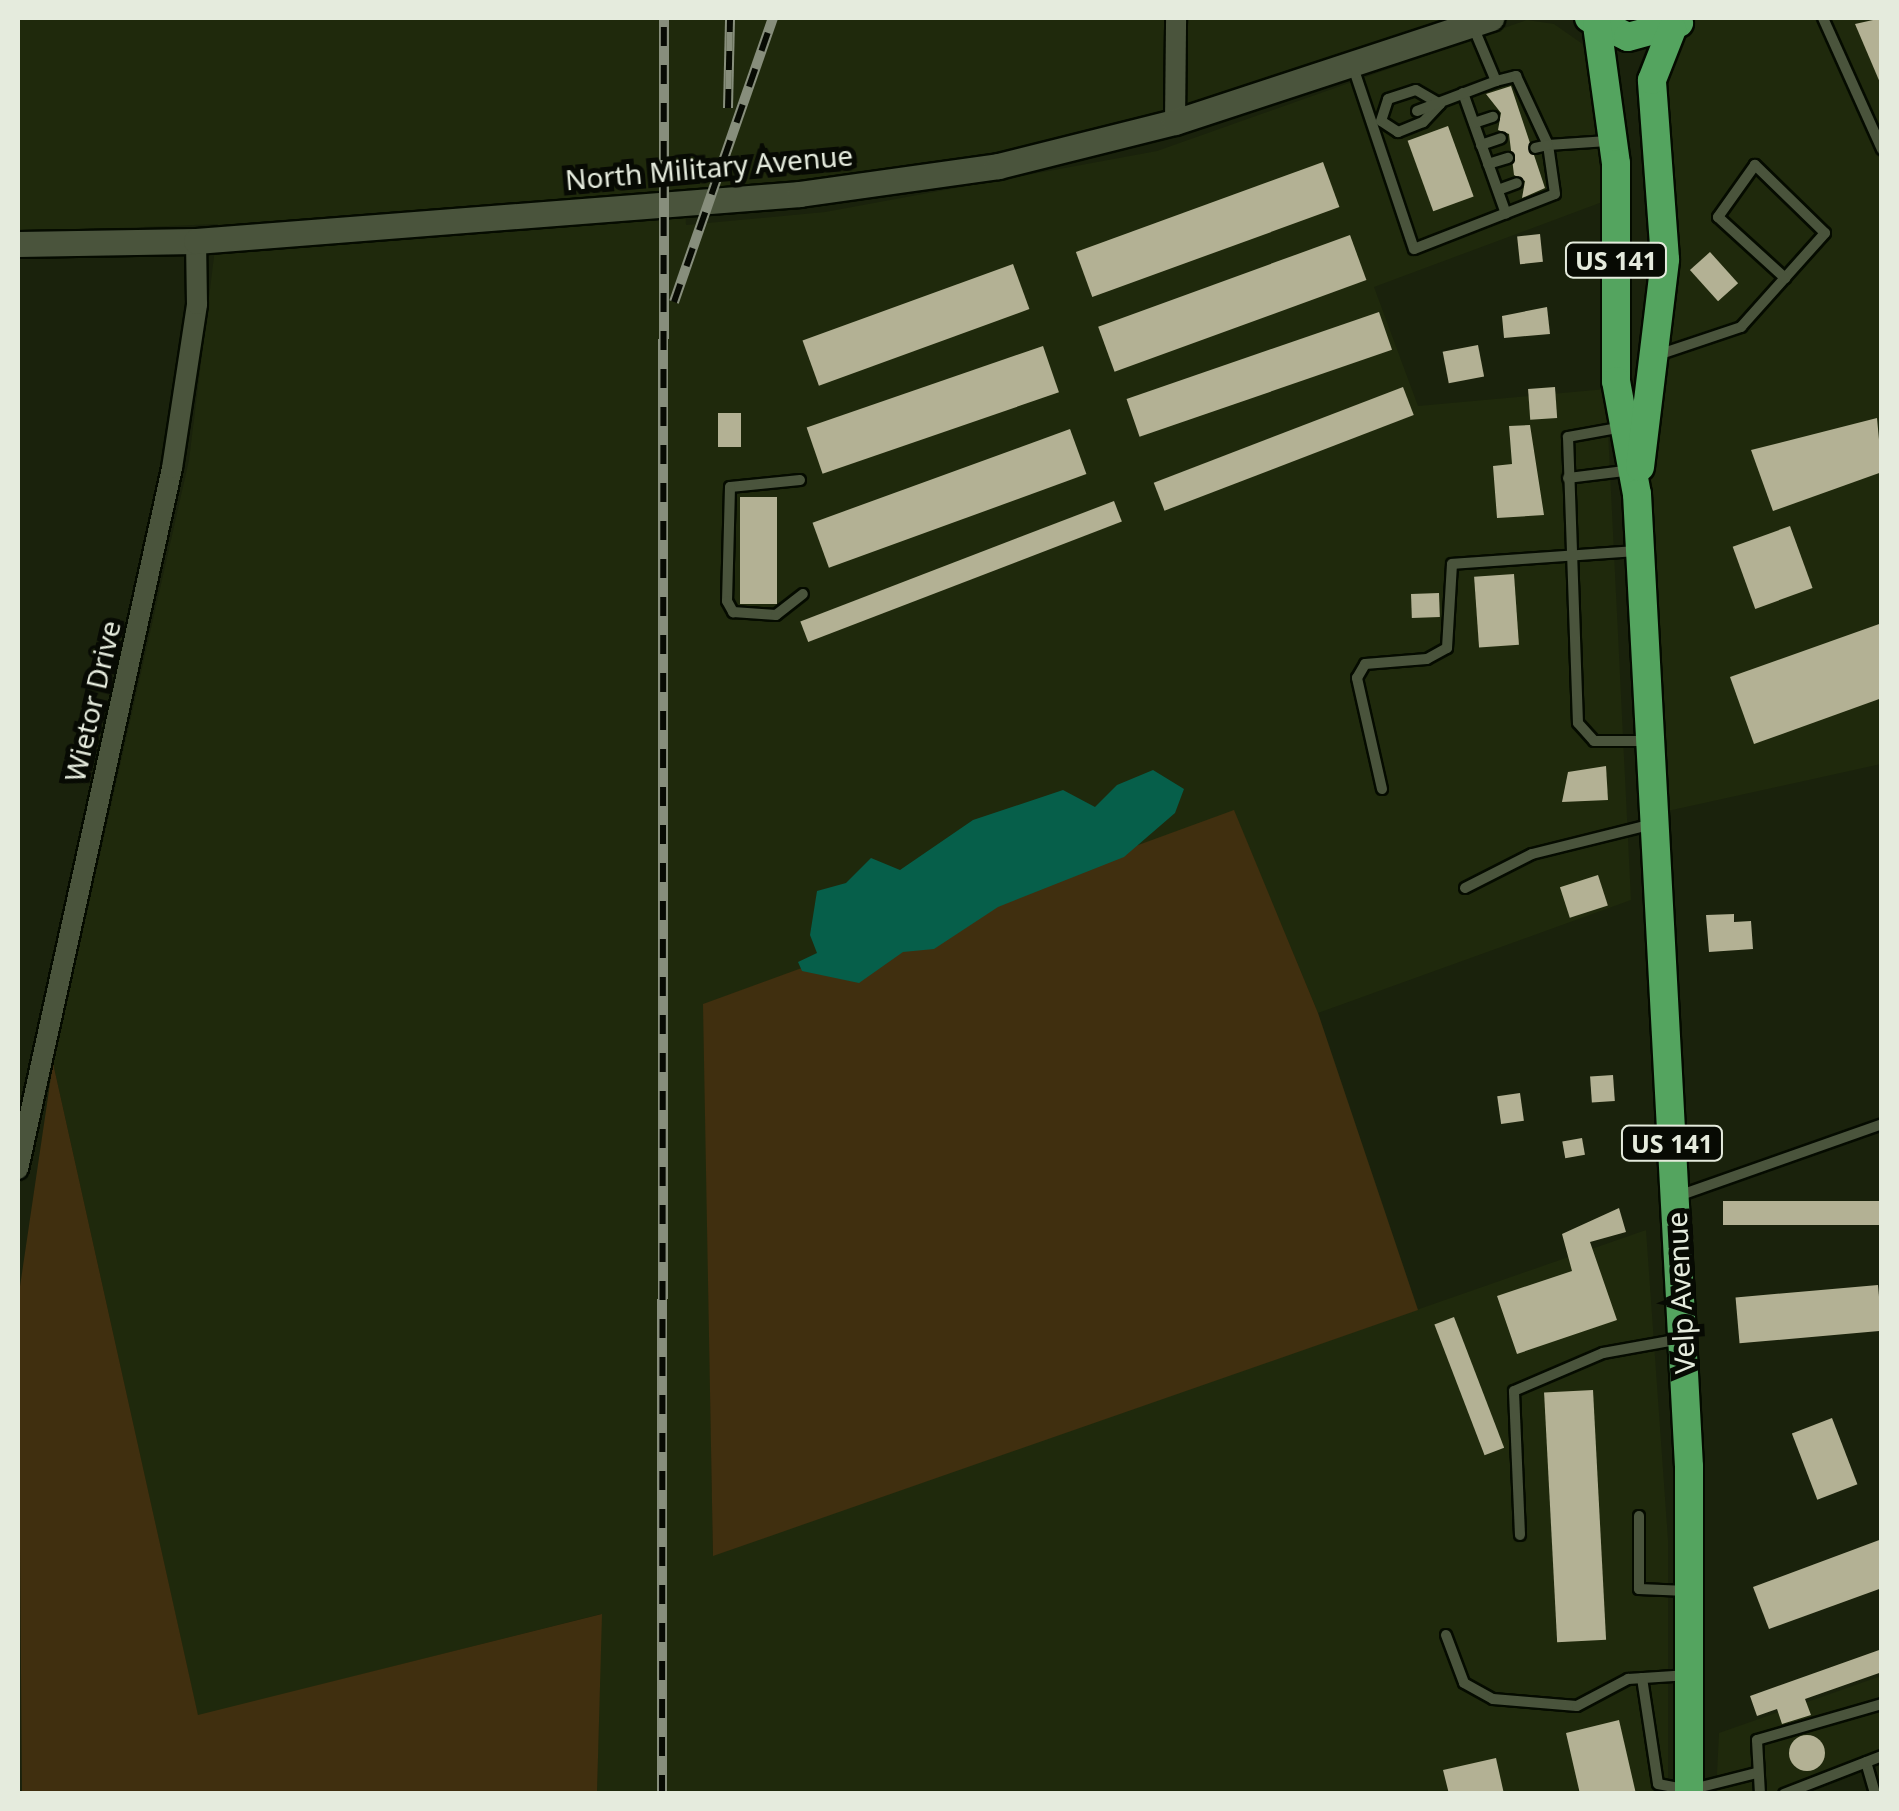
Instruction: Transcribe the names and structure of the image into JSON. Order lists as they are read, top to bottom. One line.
{"streets":{"main road":["US 141","Velp Avenue"],"street":["North Military Avenue","Wietor Drive"]},"crossings":[["North Military Avenue","Wietor Drive"]]}
